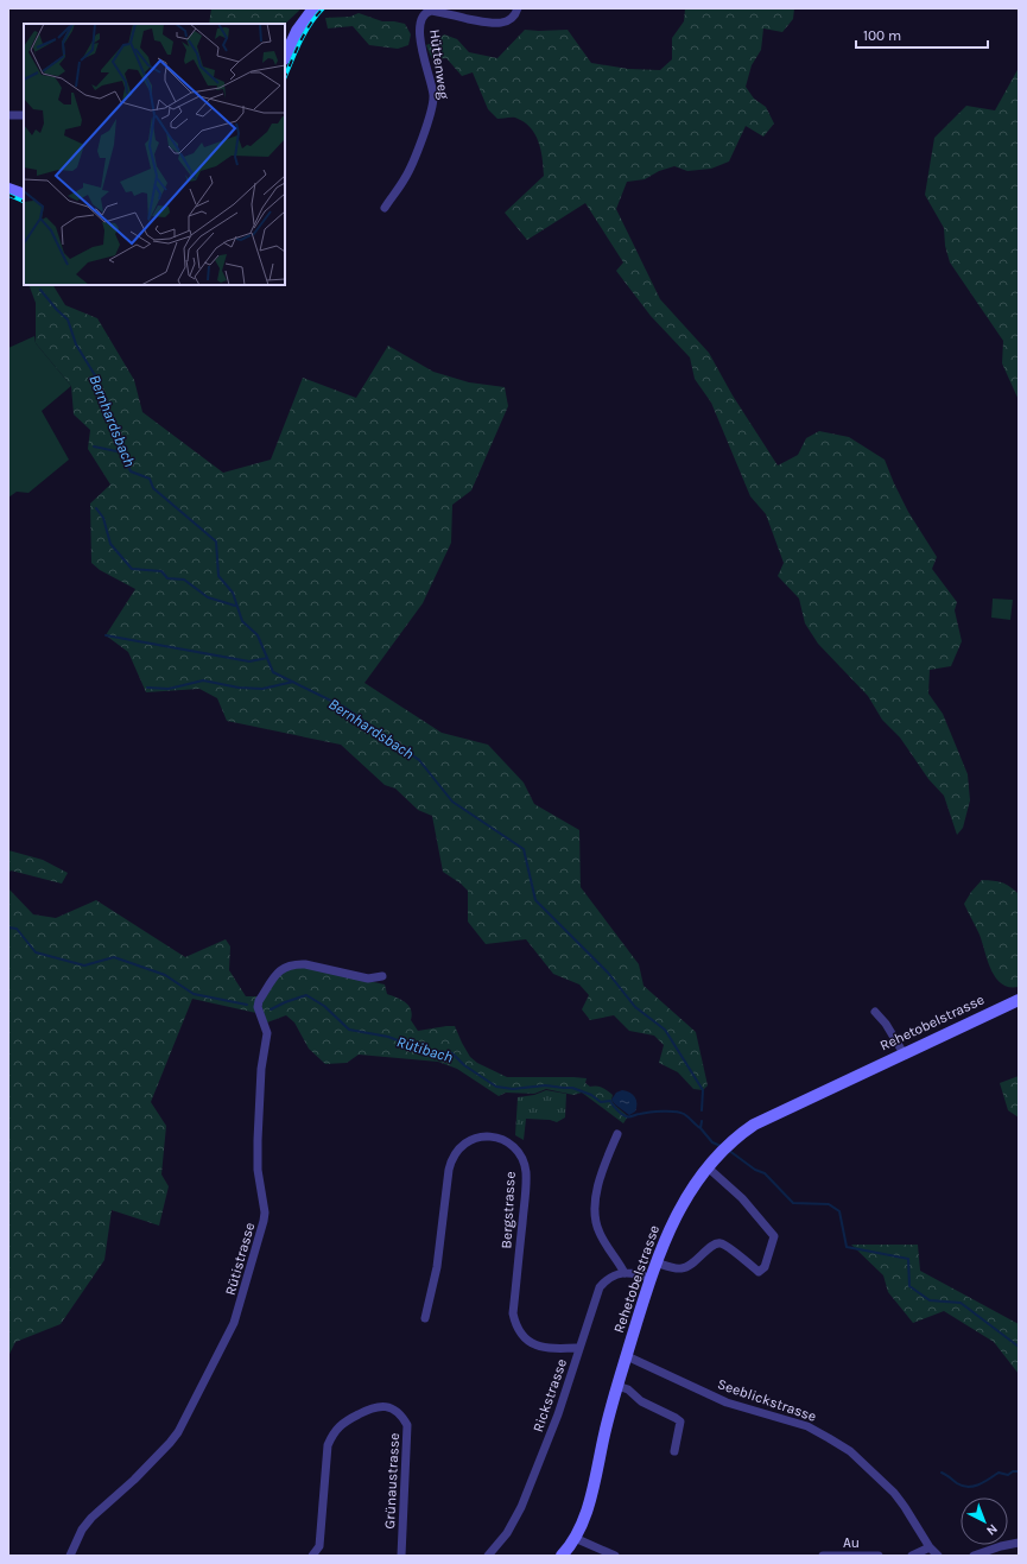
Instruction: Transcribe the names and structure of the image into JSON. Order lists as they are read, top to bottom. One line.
{"streets":{"street":["Hüttenweg","Rehetobelstrasse","Bergstrasse","Rütistrasse","Rickstrasse","Seeblickstrasse","Grünaustrasse","Au"]},"crossings":[["Rehetobelstrasse","Seeblickstrasse"],["Bergstrasse","Rickstrasse"]],"water":["Bernhardsbach","Rütibach"],"scale_bar":"100 m","north":"bottom right"}
